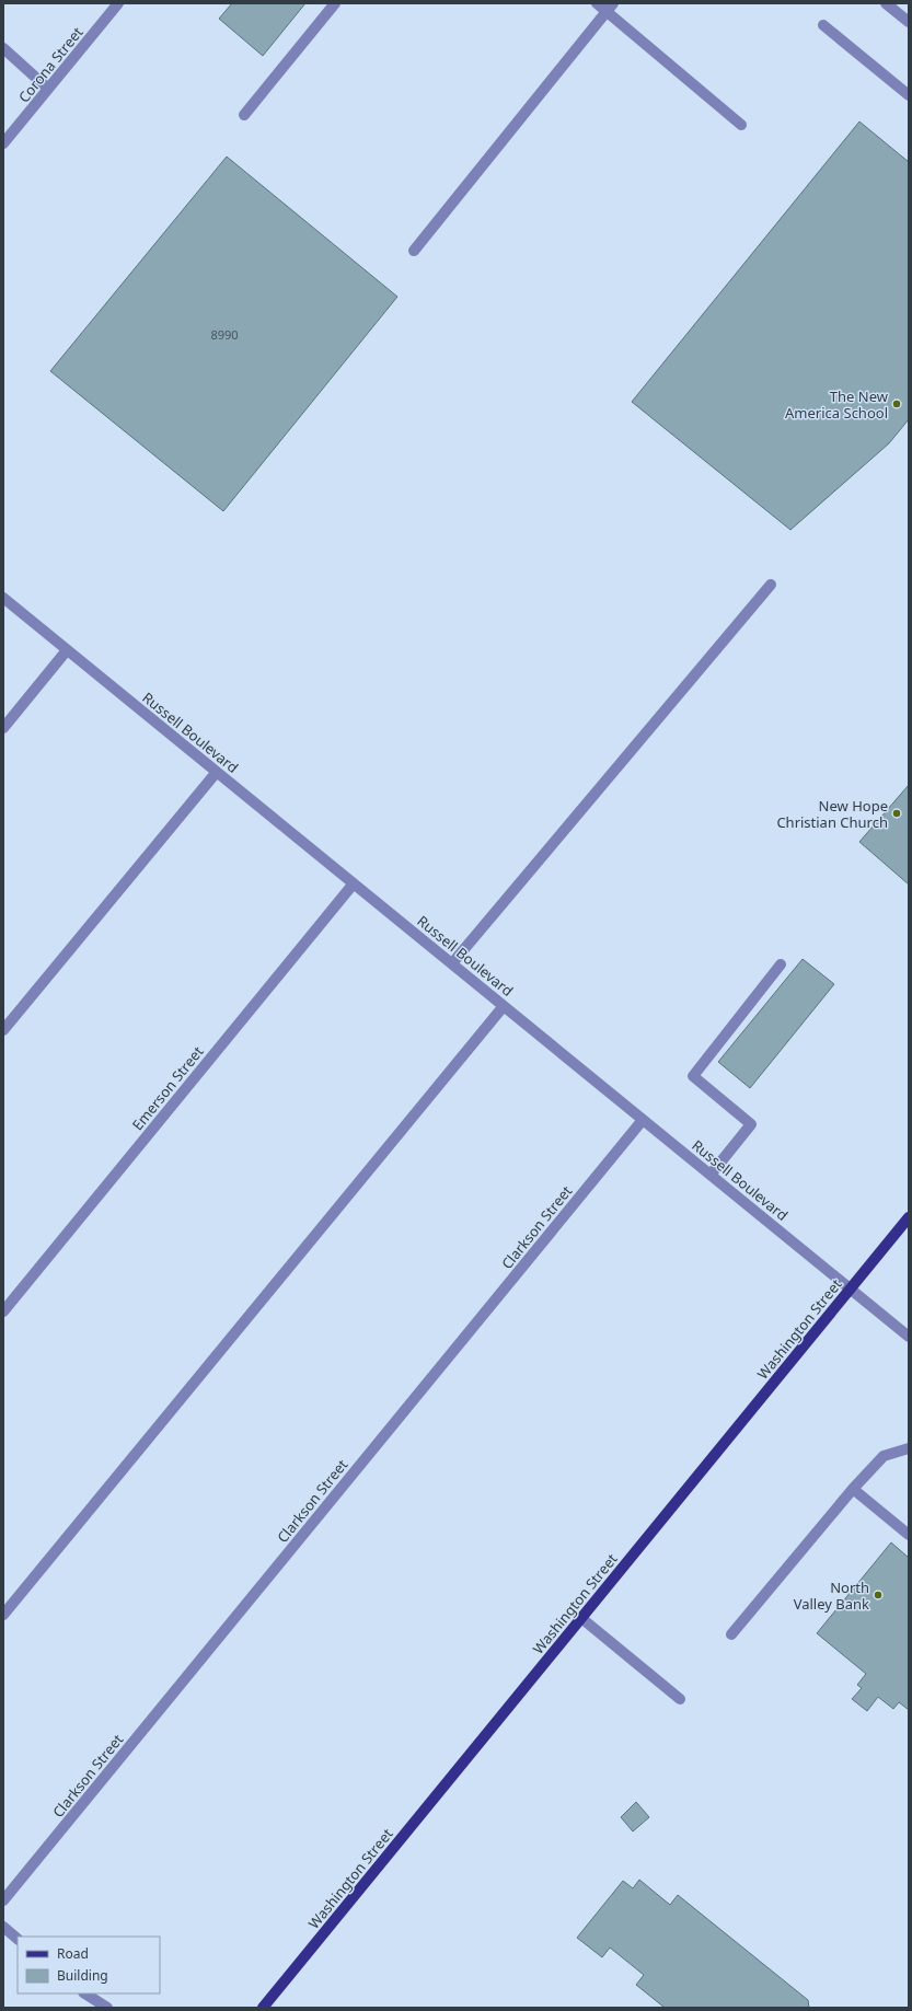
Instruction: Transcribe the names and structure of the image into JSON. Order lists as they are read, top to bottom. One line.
{"streets":{"main road":["Washington Street"],"street":["Corona Street","Russell Boulevard","Emerson Street","Clarkson Street"]},"crossings":[["Russell Boulevard","Emerson Street"],["Russell Boulevard","Clarkson Street"],["Russell Boulevard","Washington Street"]],"places":["The New America School","New Hope Christian Church","North Valley Bank"],"house_numbers":["8990"],"legend":["Road","Building"]}
